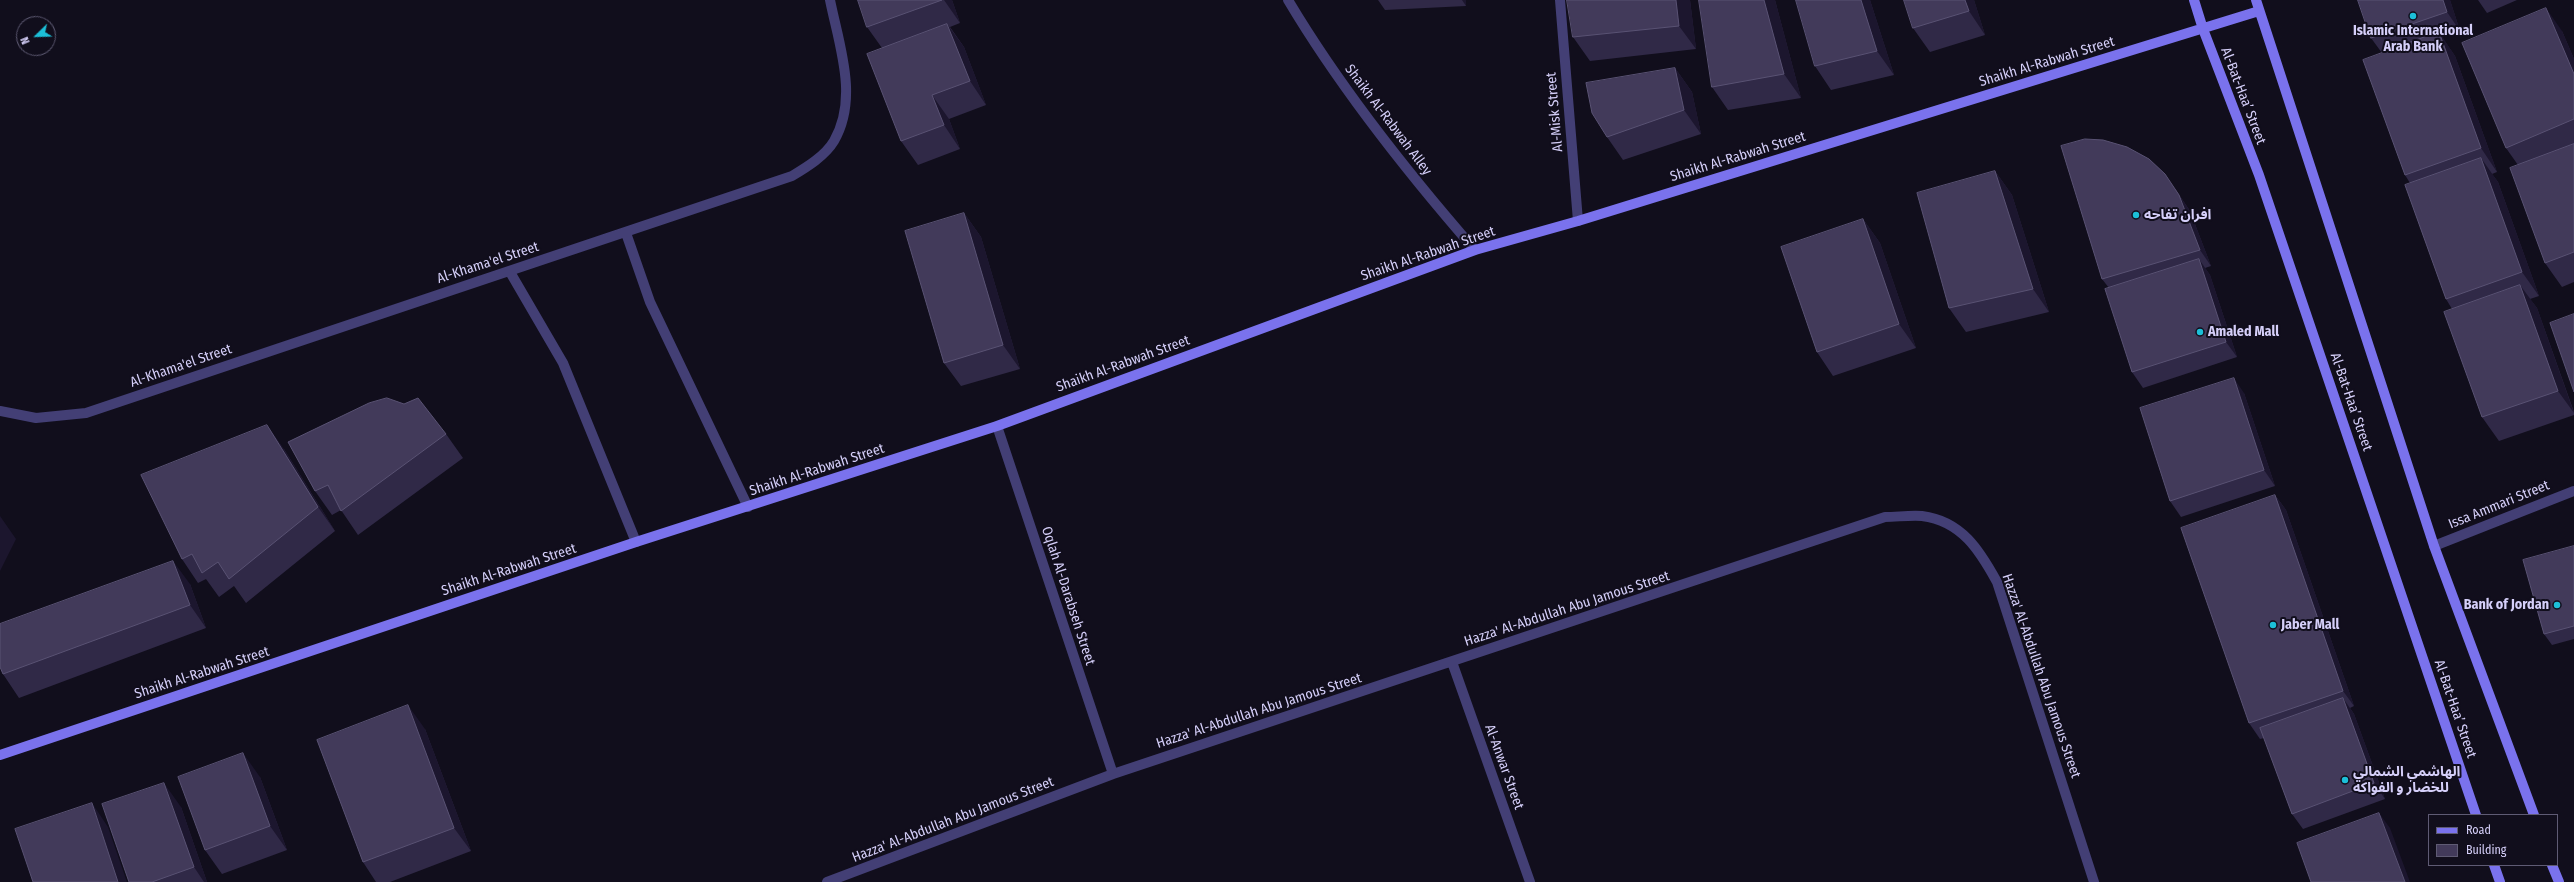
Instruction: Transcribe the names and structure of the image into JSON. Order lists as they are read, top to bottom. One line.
{"streets":{"street":["Shaikh Al-Rabwah Street","Al-Bat-Haa’ Street","Al-Misk Street","Shaikh Al-Rabwah Alley","Al-Khama'el Street","Issa Ammari Street","Oqlah Al-Darabseh Street","Hazza' Al-Abdullah Abu Jamous Street","Al-Anwar Street"]},"crossings":[["Shaikh Al-Rabwah Street","Al-Bat-Haa’ Street"],["Shaikh Al-Rabwah Street","Al-Misk Street"],["Shaikh Al-Rabwah Street","Shaikh Al-Rabwah Alley"],["Shaikh Al-Rabwah Street","Oqlah Al-Darabseh Street"],["Oqlah Al-Darabseh Street","Hazza' Al-Abdullah Abu Jamous Street"],["Hazza' Al-Abdullah Abu Jamous Street","Al-Anwar Street"]],"places":["Islamic International Arab Bank","افران تفاحه","Amaled Mall","Bank of Jordan","Jaber Mall","الهاشمي الشمالي للخضار و الفواكه"],"legend":["Road","Building"],"north":"bottom left"}
